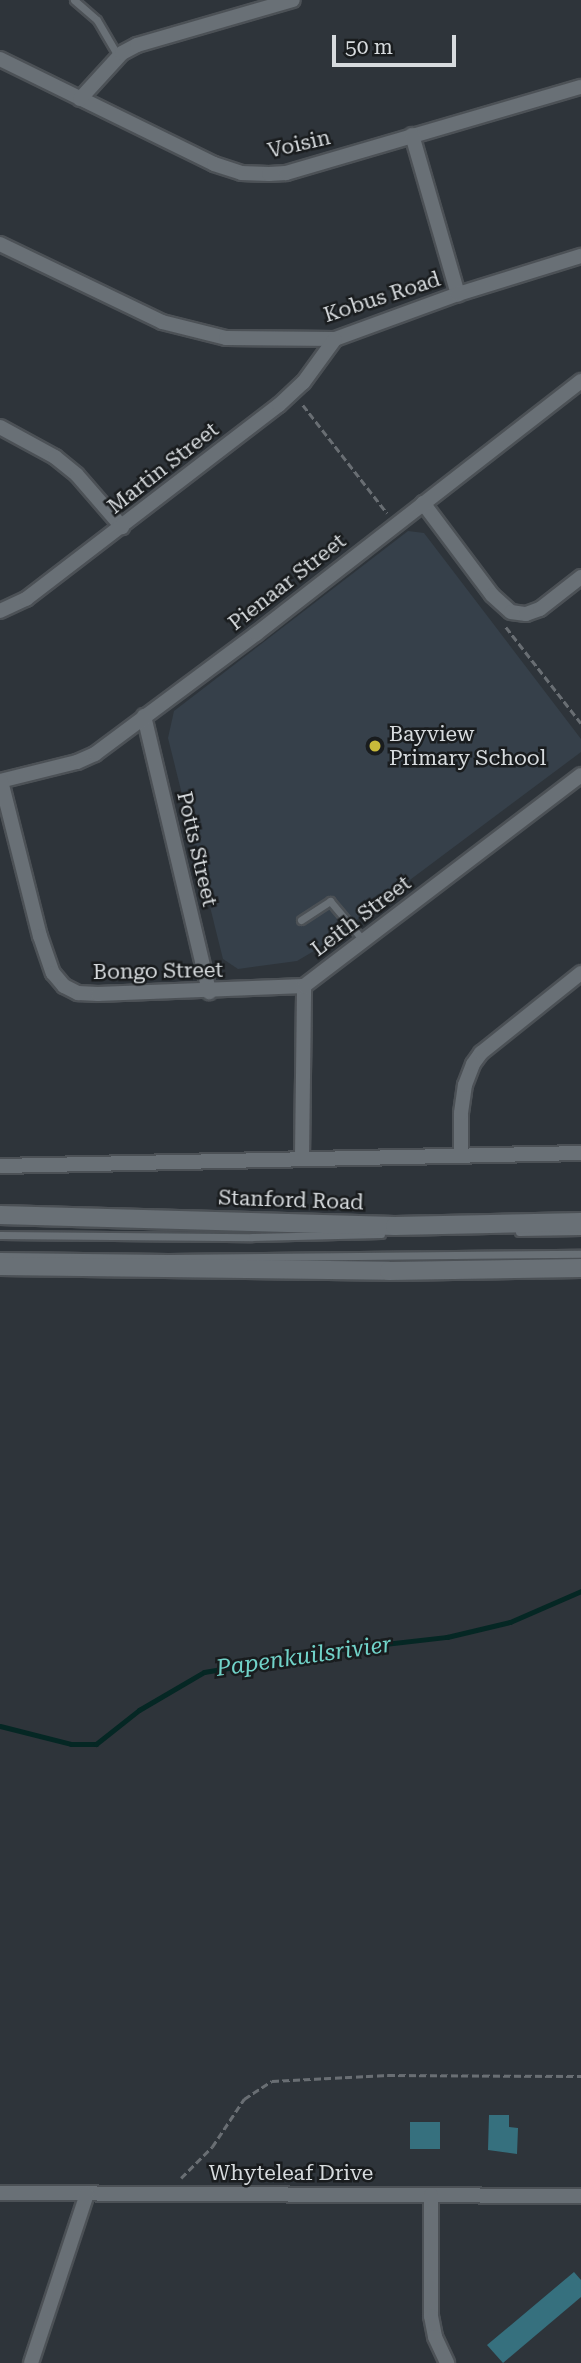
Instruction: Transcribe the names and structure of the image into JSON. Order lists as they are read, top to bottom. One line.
{"streets":{"main road":["Stanford Road"],"street":["Voisin","Kobus Road","Martin Street","Pienaar Street","Potts Street","Leith Street","Bongo Street","Whyteleaf Drive"]},"crossings":[["Kobus Road","Martin Street"],["Pienaar Street","Potts Street"],["Pienaar Street","Bongo Street"],["Potts Street","Bongo Street"],["Leith Street","Bongo Street"],["Leith Street","Stanford Road"]],"water":["Papenkuilsrivier"],"places":["Bayview Primary School"],"scale_bar":"50 m"}
